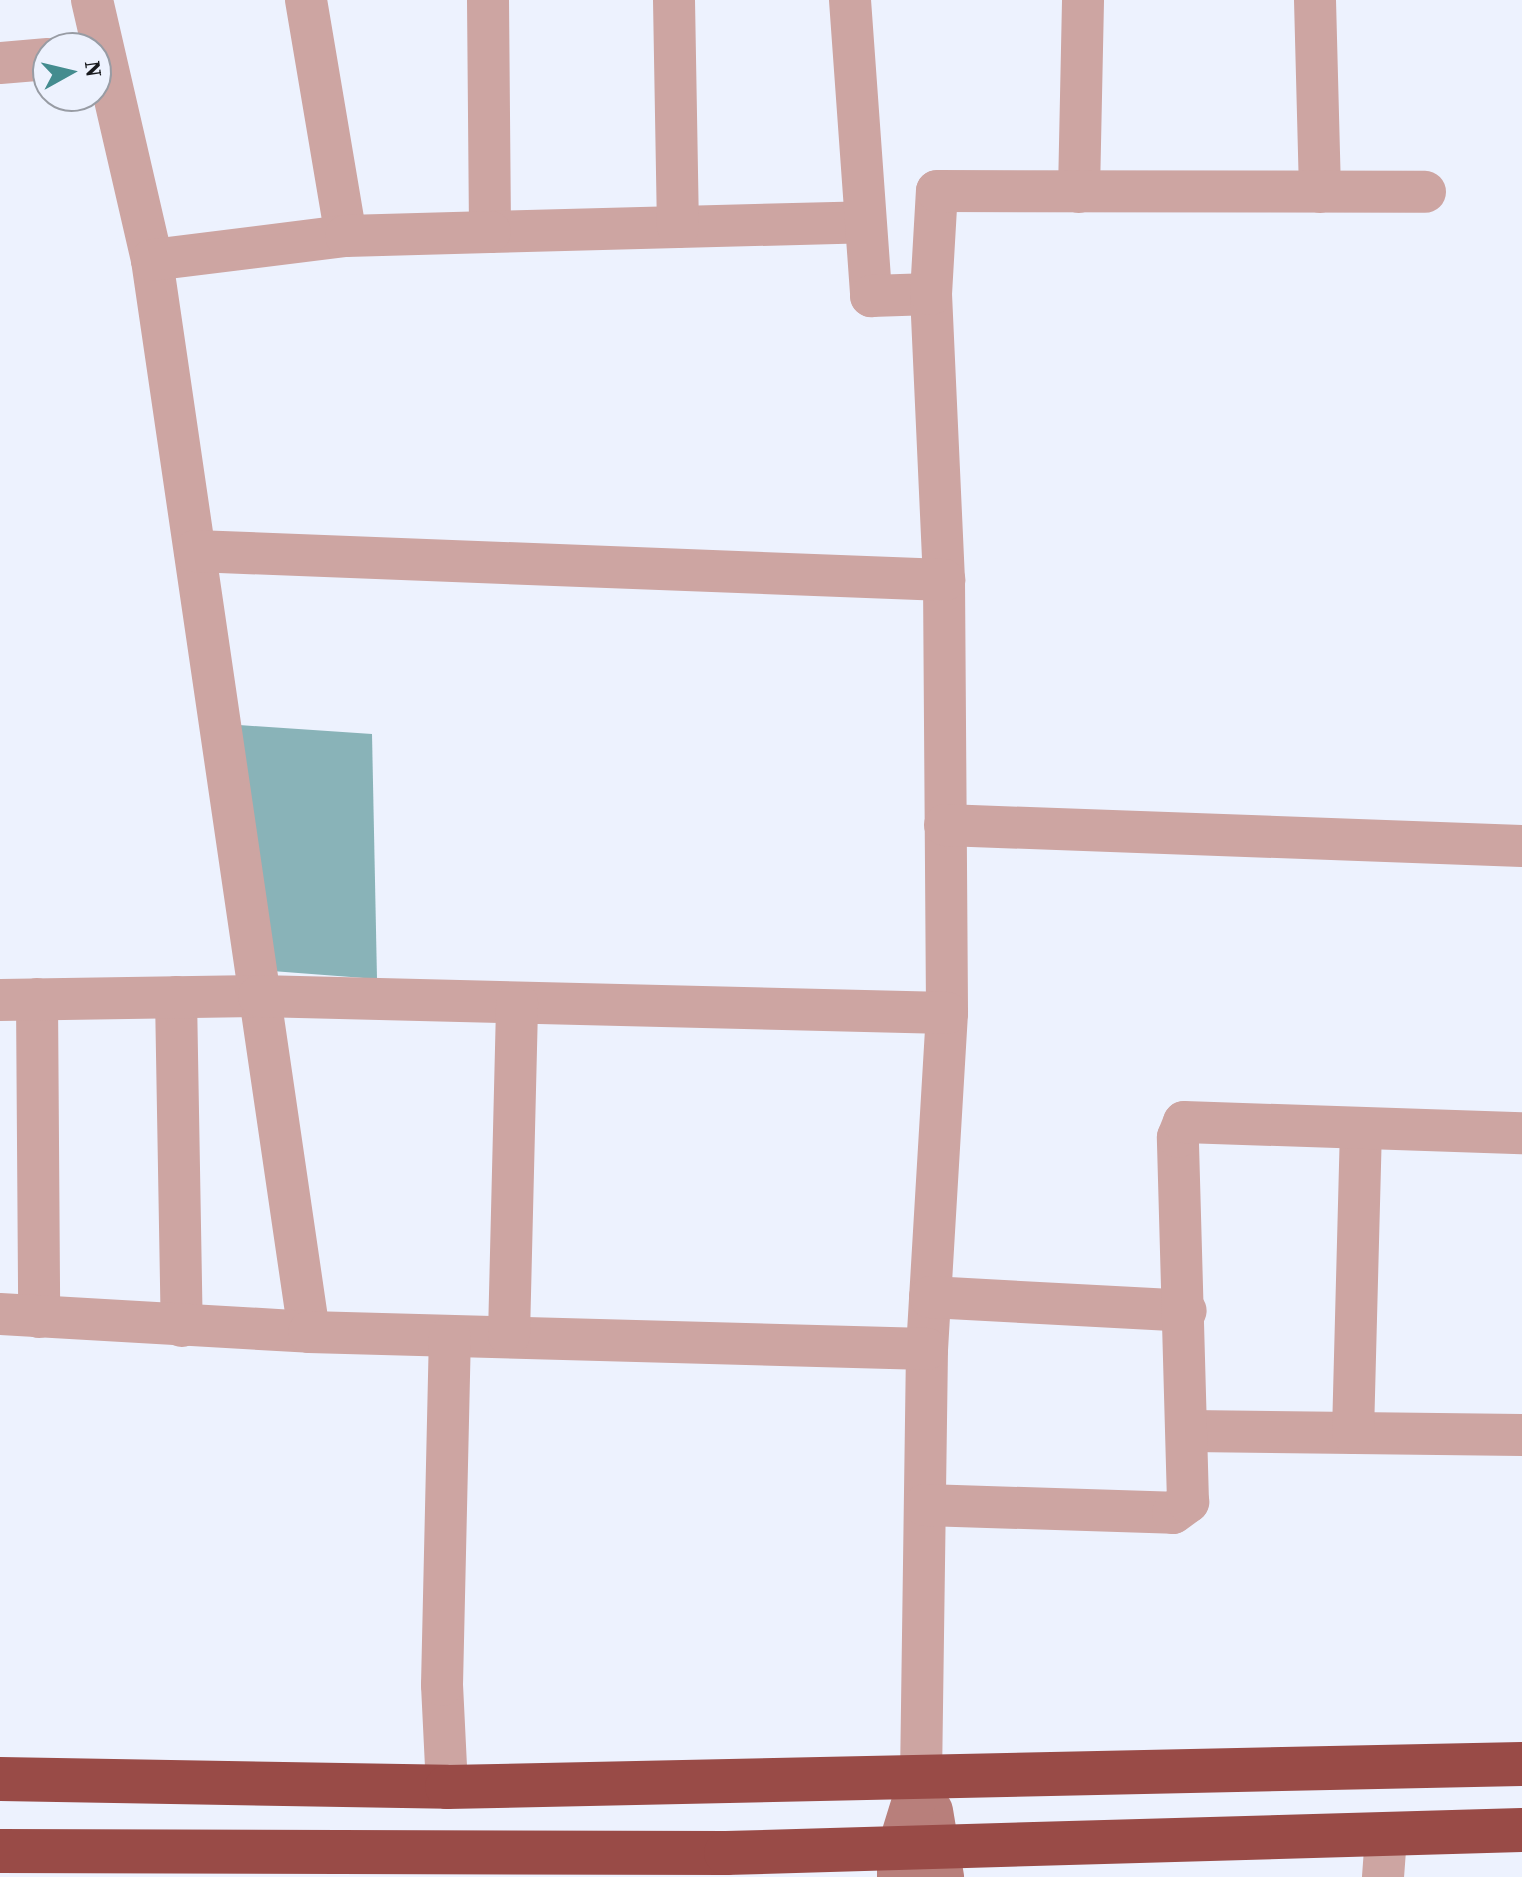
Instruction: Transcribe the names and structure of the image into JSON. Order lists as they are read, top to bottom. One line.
{"north":"right"}
